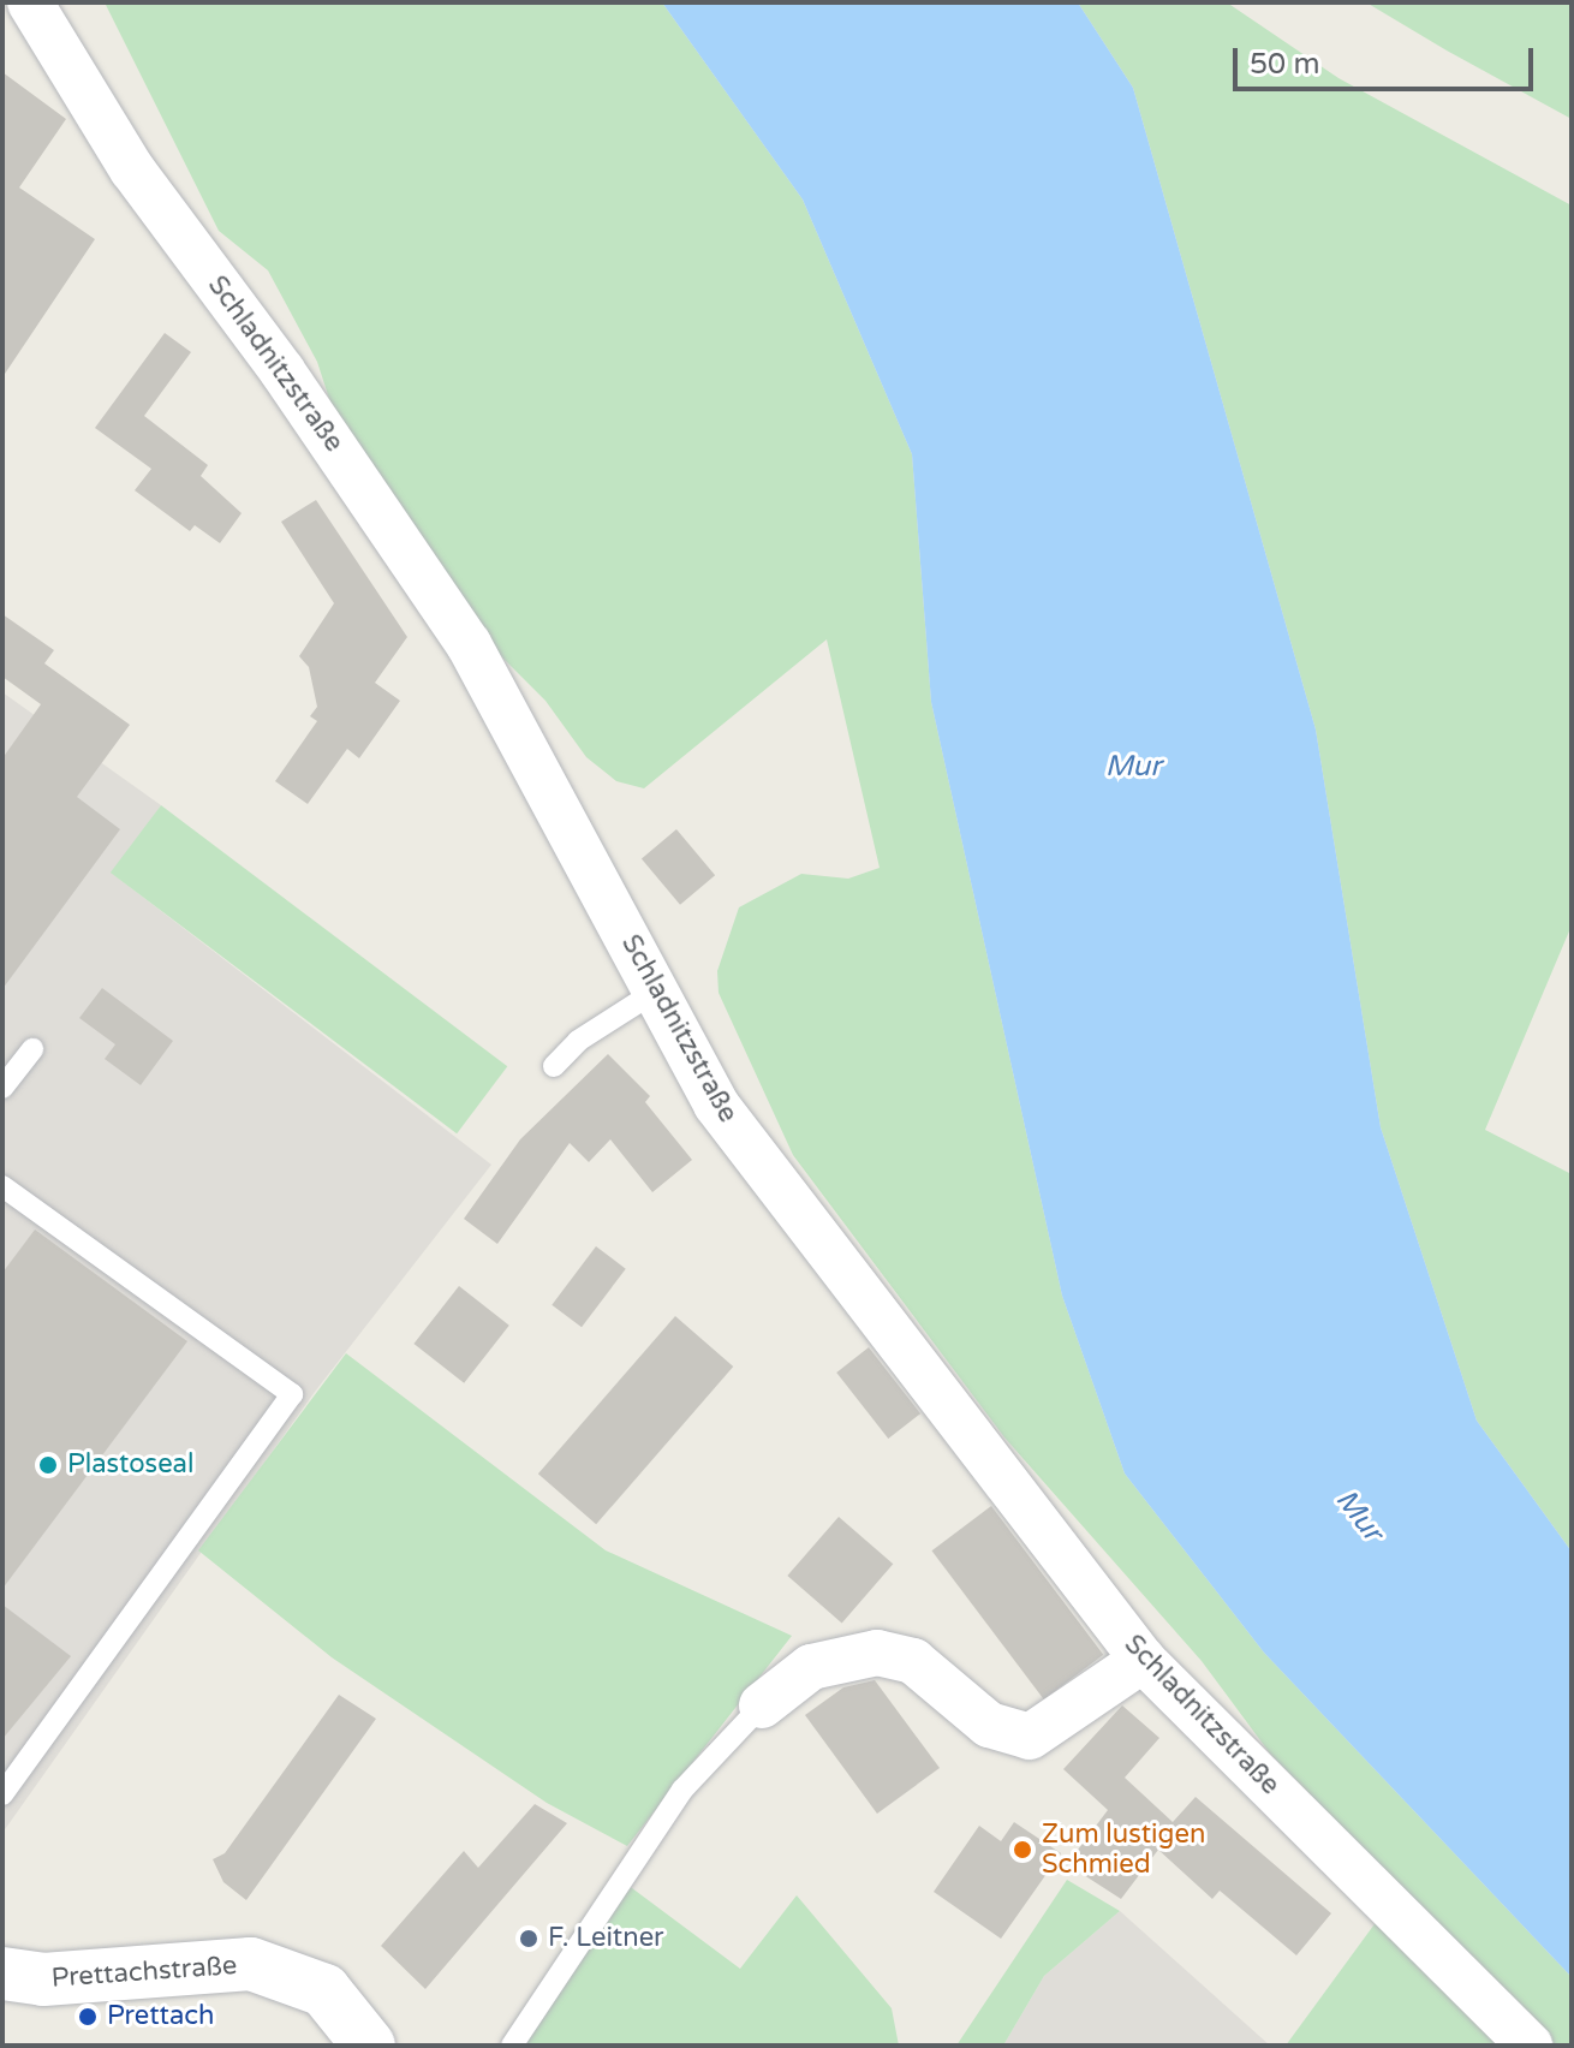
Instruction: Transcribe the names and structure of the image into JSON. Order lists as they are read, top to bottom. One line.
{"streets":{"street":["Schladnitzstraße","Prettachstraße"]},"water":["Mur"],"places":["Plastoseal","Zum lustigen Schmied","F. Leitner","Prettach"],"scale_bar":"50 m"}
